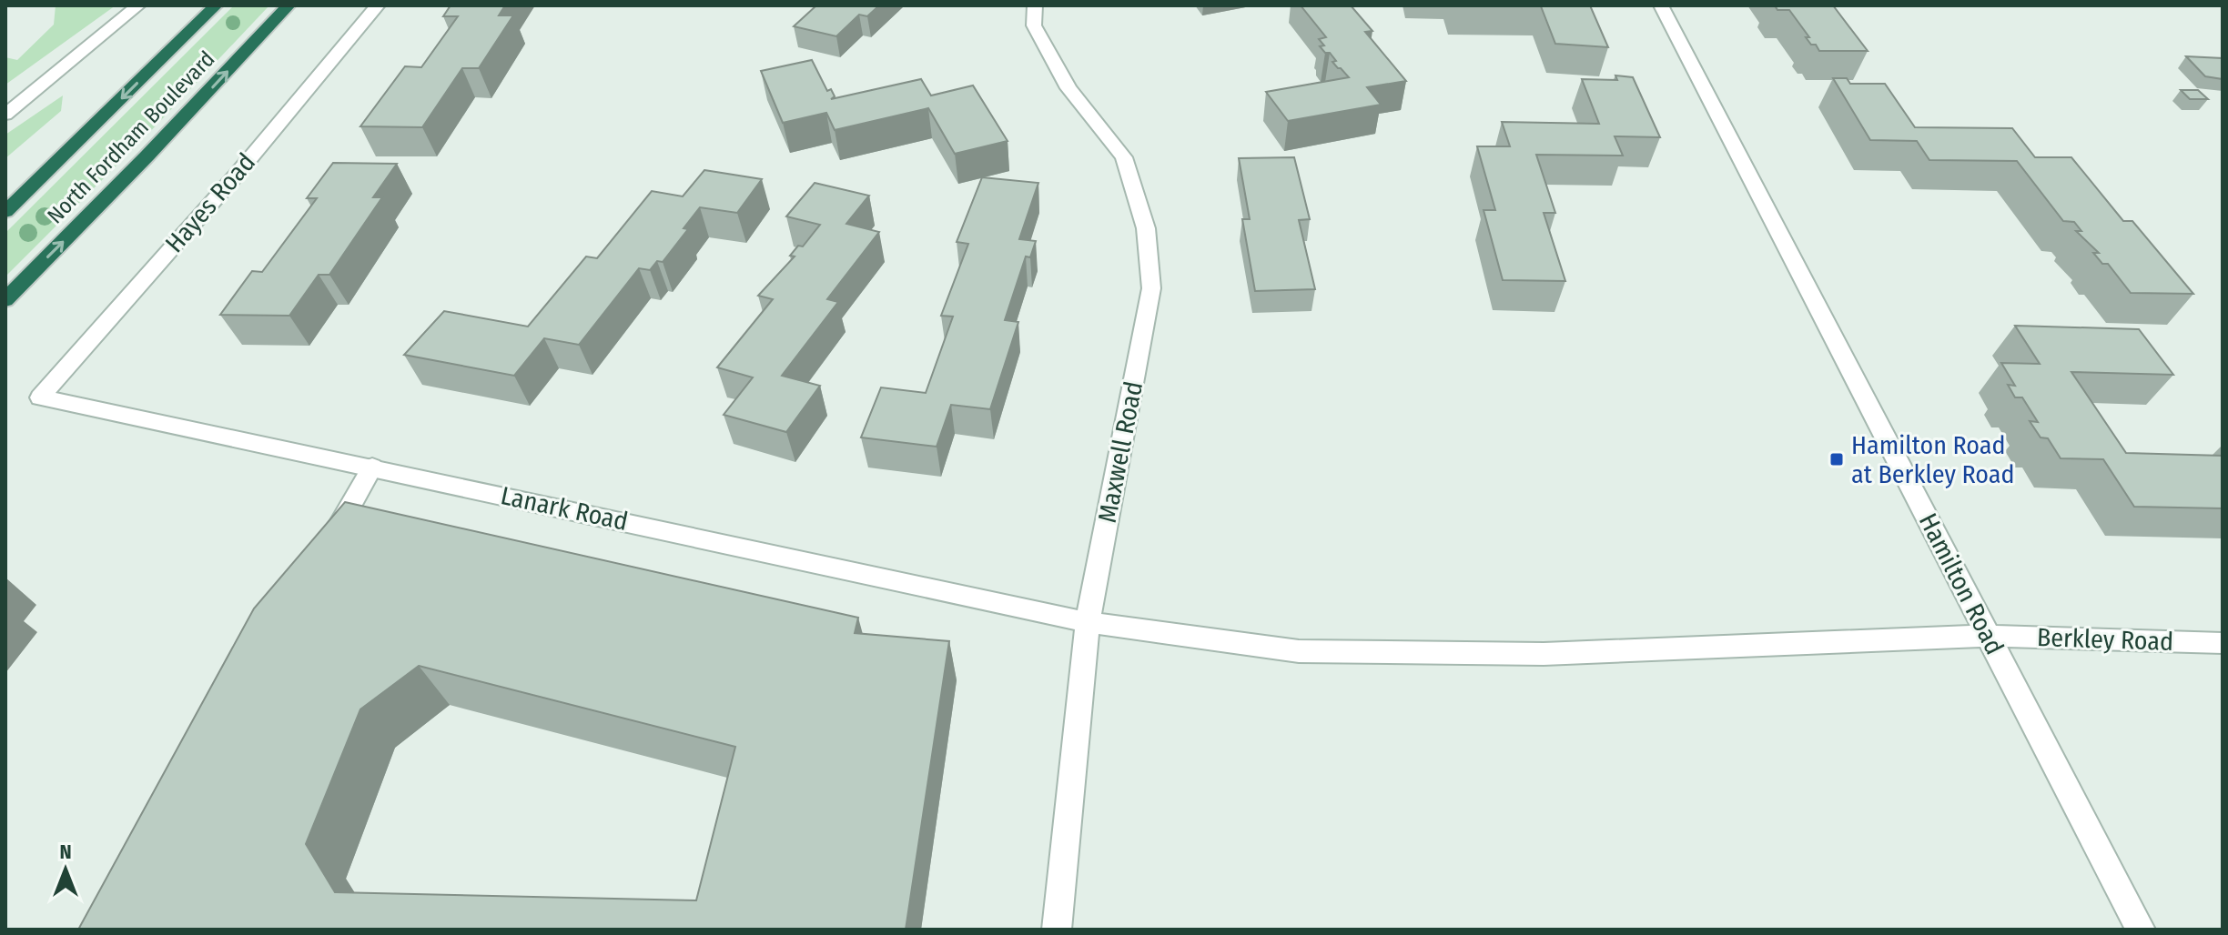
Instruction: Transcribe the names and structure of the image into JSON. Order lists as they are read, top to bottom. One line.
{"streets":{"highway":["North Fordham Boulevard"],"street":["Hayes Road","Maxwell Road","Lanark Road","Hamilton Road","Berkley Road"]},"crossings":[["Hayes Road","Lanark Road"],["Maxwell Road","Lanark Road"],["Lanark Road","Hamilton Road"],["Lanark Road","Berkley Road"],["Hamilton Road","Berkley Road"]],"places":{"transit":["Hamilton Road at Berkley Road"]},"north":"top"}
